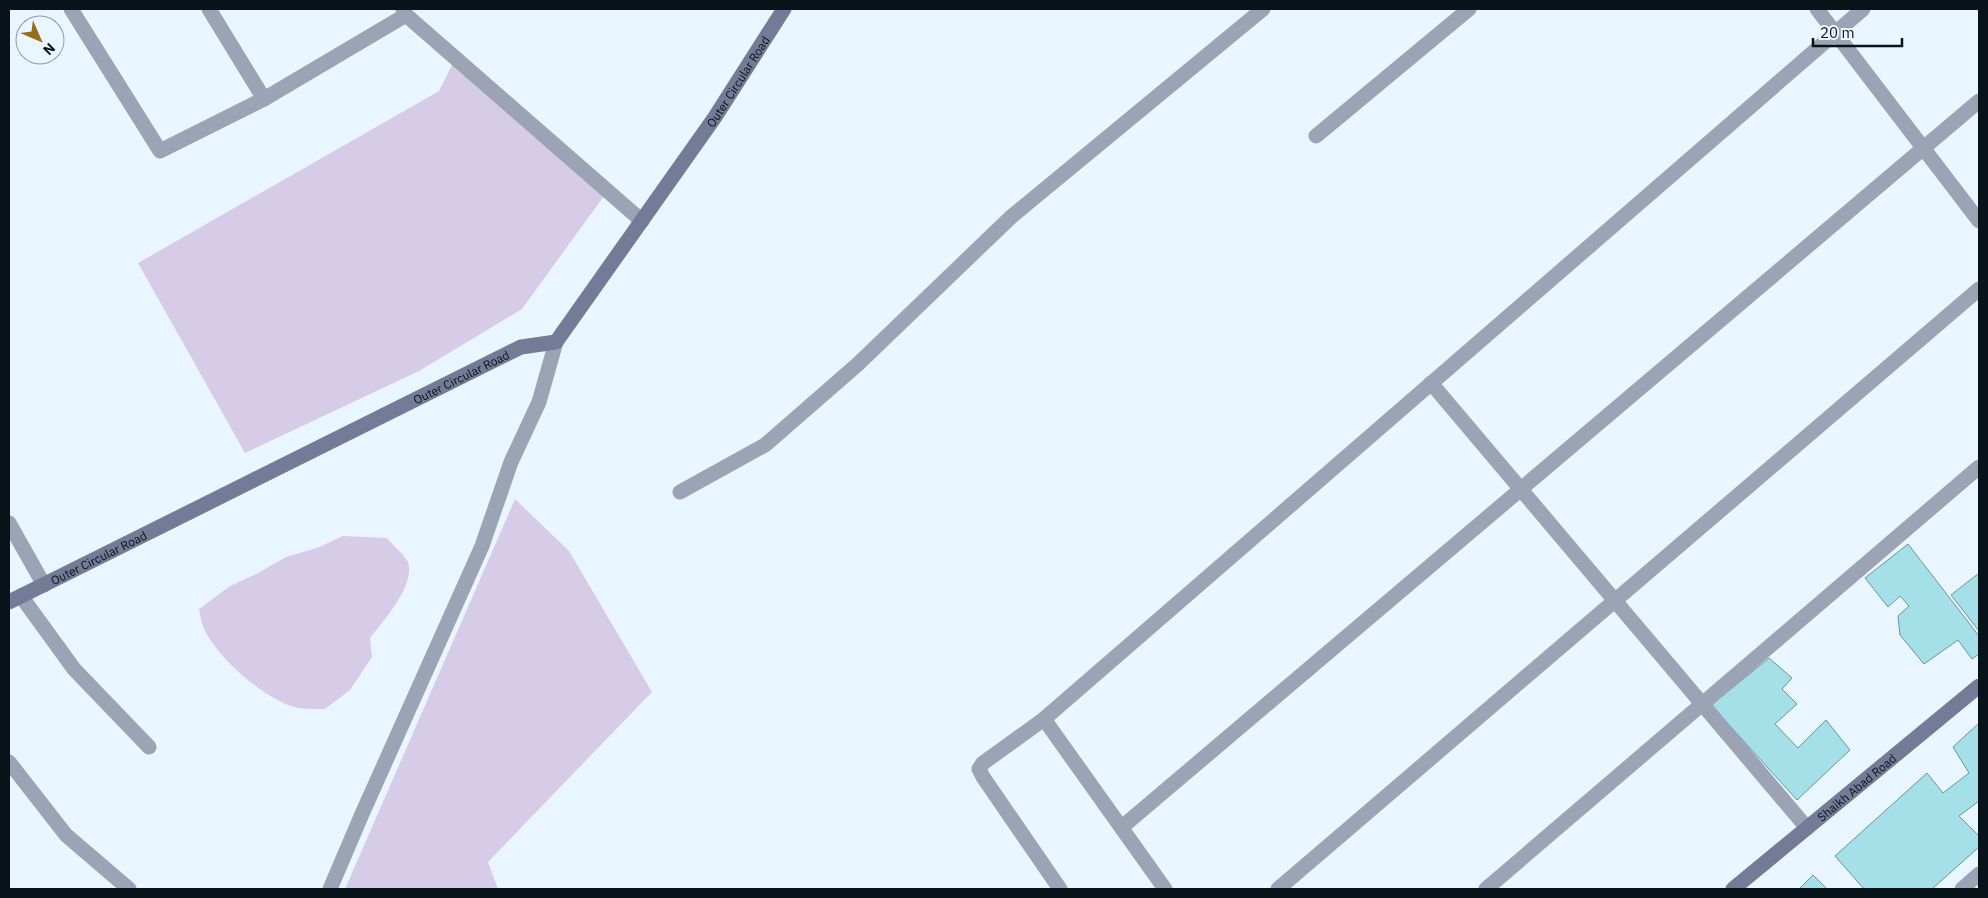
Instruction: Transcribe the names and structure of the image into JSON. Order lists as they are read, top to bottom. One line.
{"streets":{"main road":["Outer Circular Road","Shaikh Abad Road"]},"scale_bar":"20 m","north":"bottom right"}
